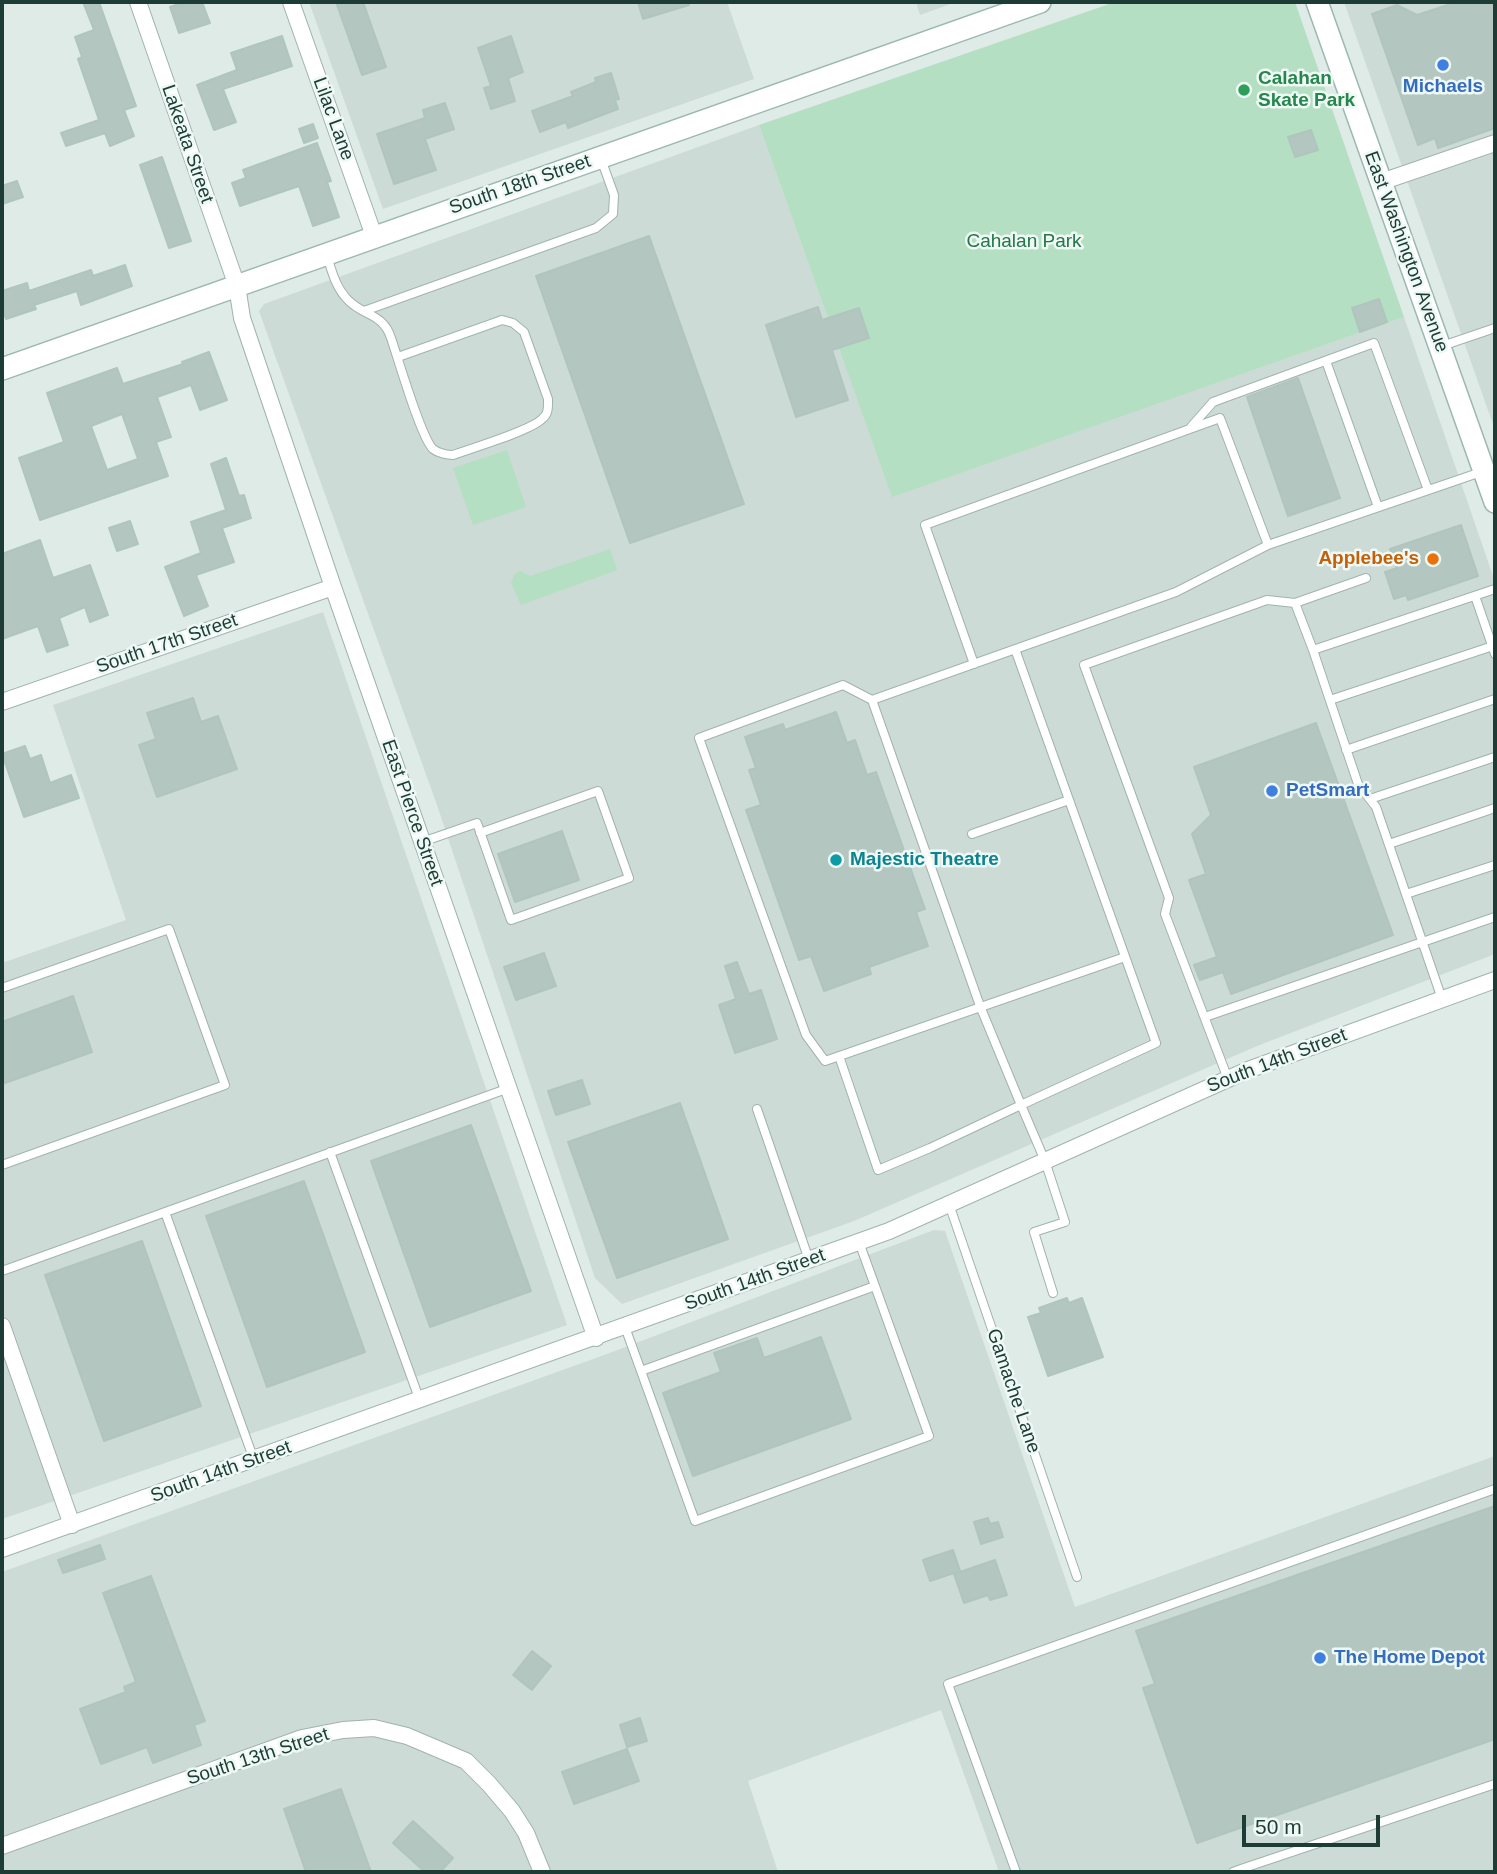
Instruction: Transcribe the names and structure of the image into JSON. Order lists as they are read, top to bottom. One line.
{"streets":{"street":["Lilac Lane","Lakeata Street","South 18th Street","East Washington Avenue","South 17th Street","East Pierce Street","South 14th Street","South 13th Street"],"lane":["Gamache Lane"]},"crossings":[["Lilac Lane","South 18th Street"],["Lakeata Street","South 18th Street"],["Lakeata Street","East Pierce Street"],["South 18th Street","East Pierce Street"],["South 17th Street","East Pierce Street"],["East Pierce Street","South 14th Street"],["South 14th Street","Gamache Lane"]],"parks":["Cahalan Park"],"places":["Michaels","Calahan Skate Park","Applebee's","PetSmart","Majestic Theatre","The Home Depot"],"scale_bar":"50 m"}
